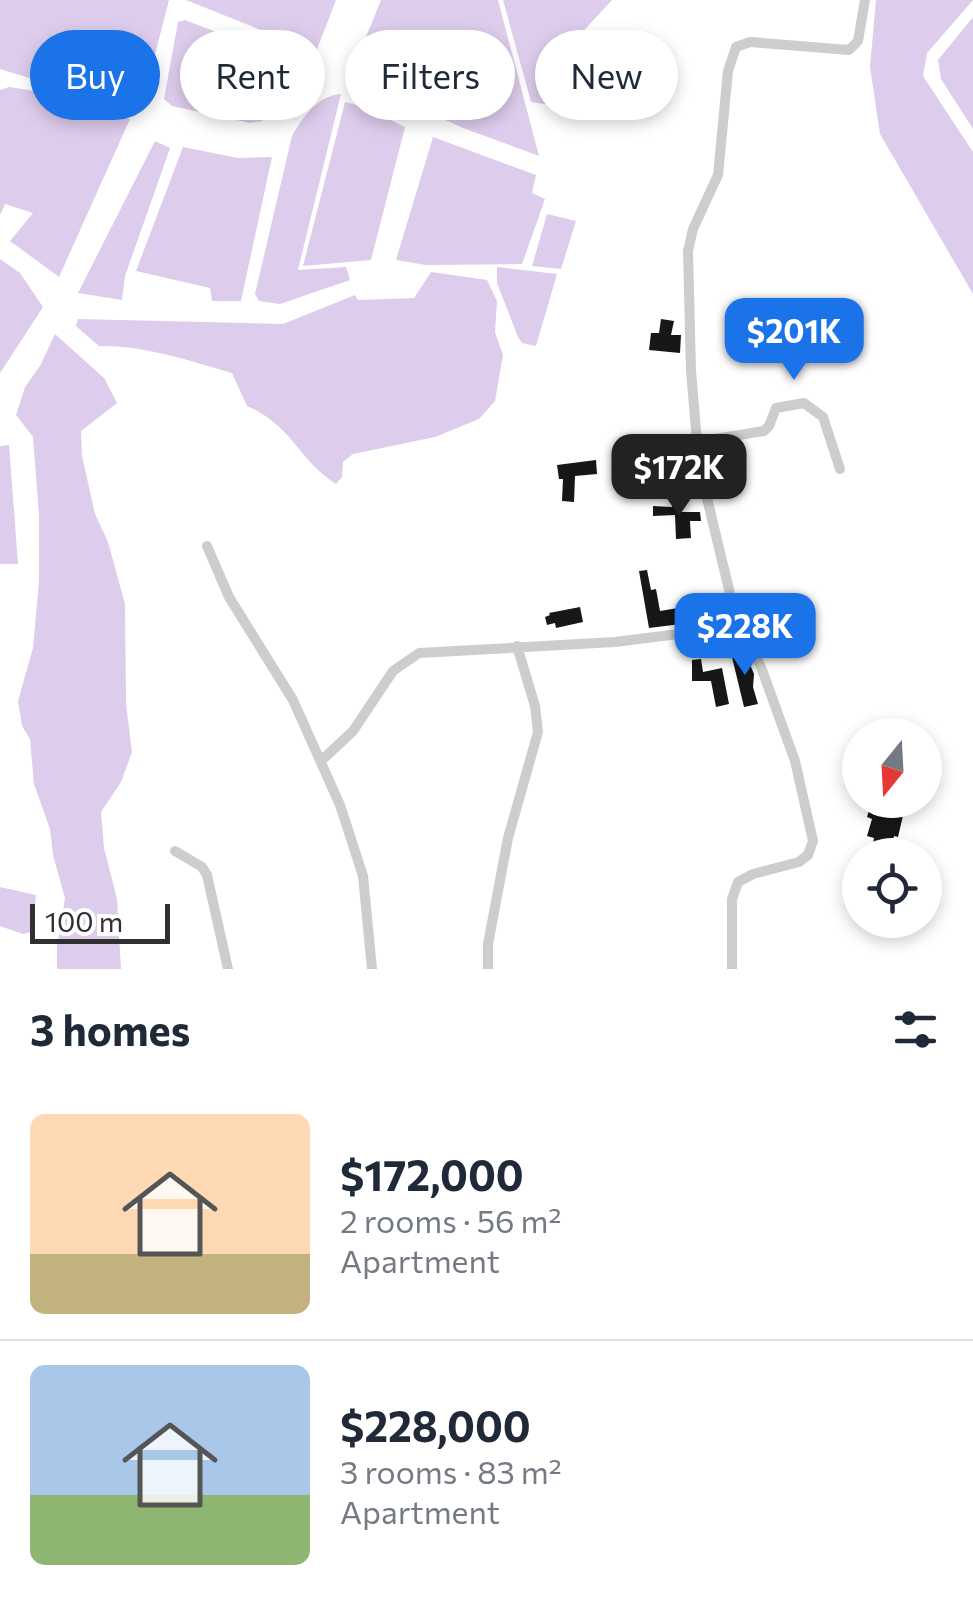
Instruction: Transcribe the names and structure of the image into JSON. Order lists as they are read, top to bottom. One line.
{"scale_bar":"100 m","north":"bottom","page":{"chip":["Buy","Rent","Filters","New"],"price":["$201K","$172K","$228K"],"scale":"100 m","heading":"3 homes","list":[{"name":"$172,000","note":"2 rooms · 56 m² · Apartment"},{"name":"$228,000","note":"3 rooms · 83 m² · Apartment"}]}}
